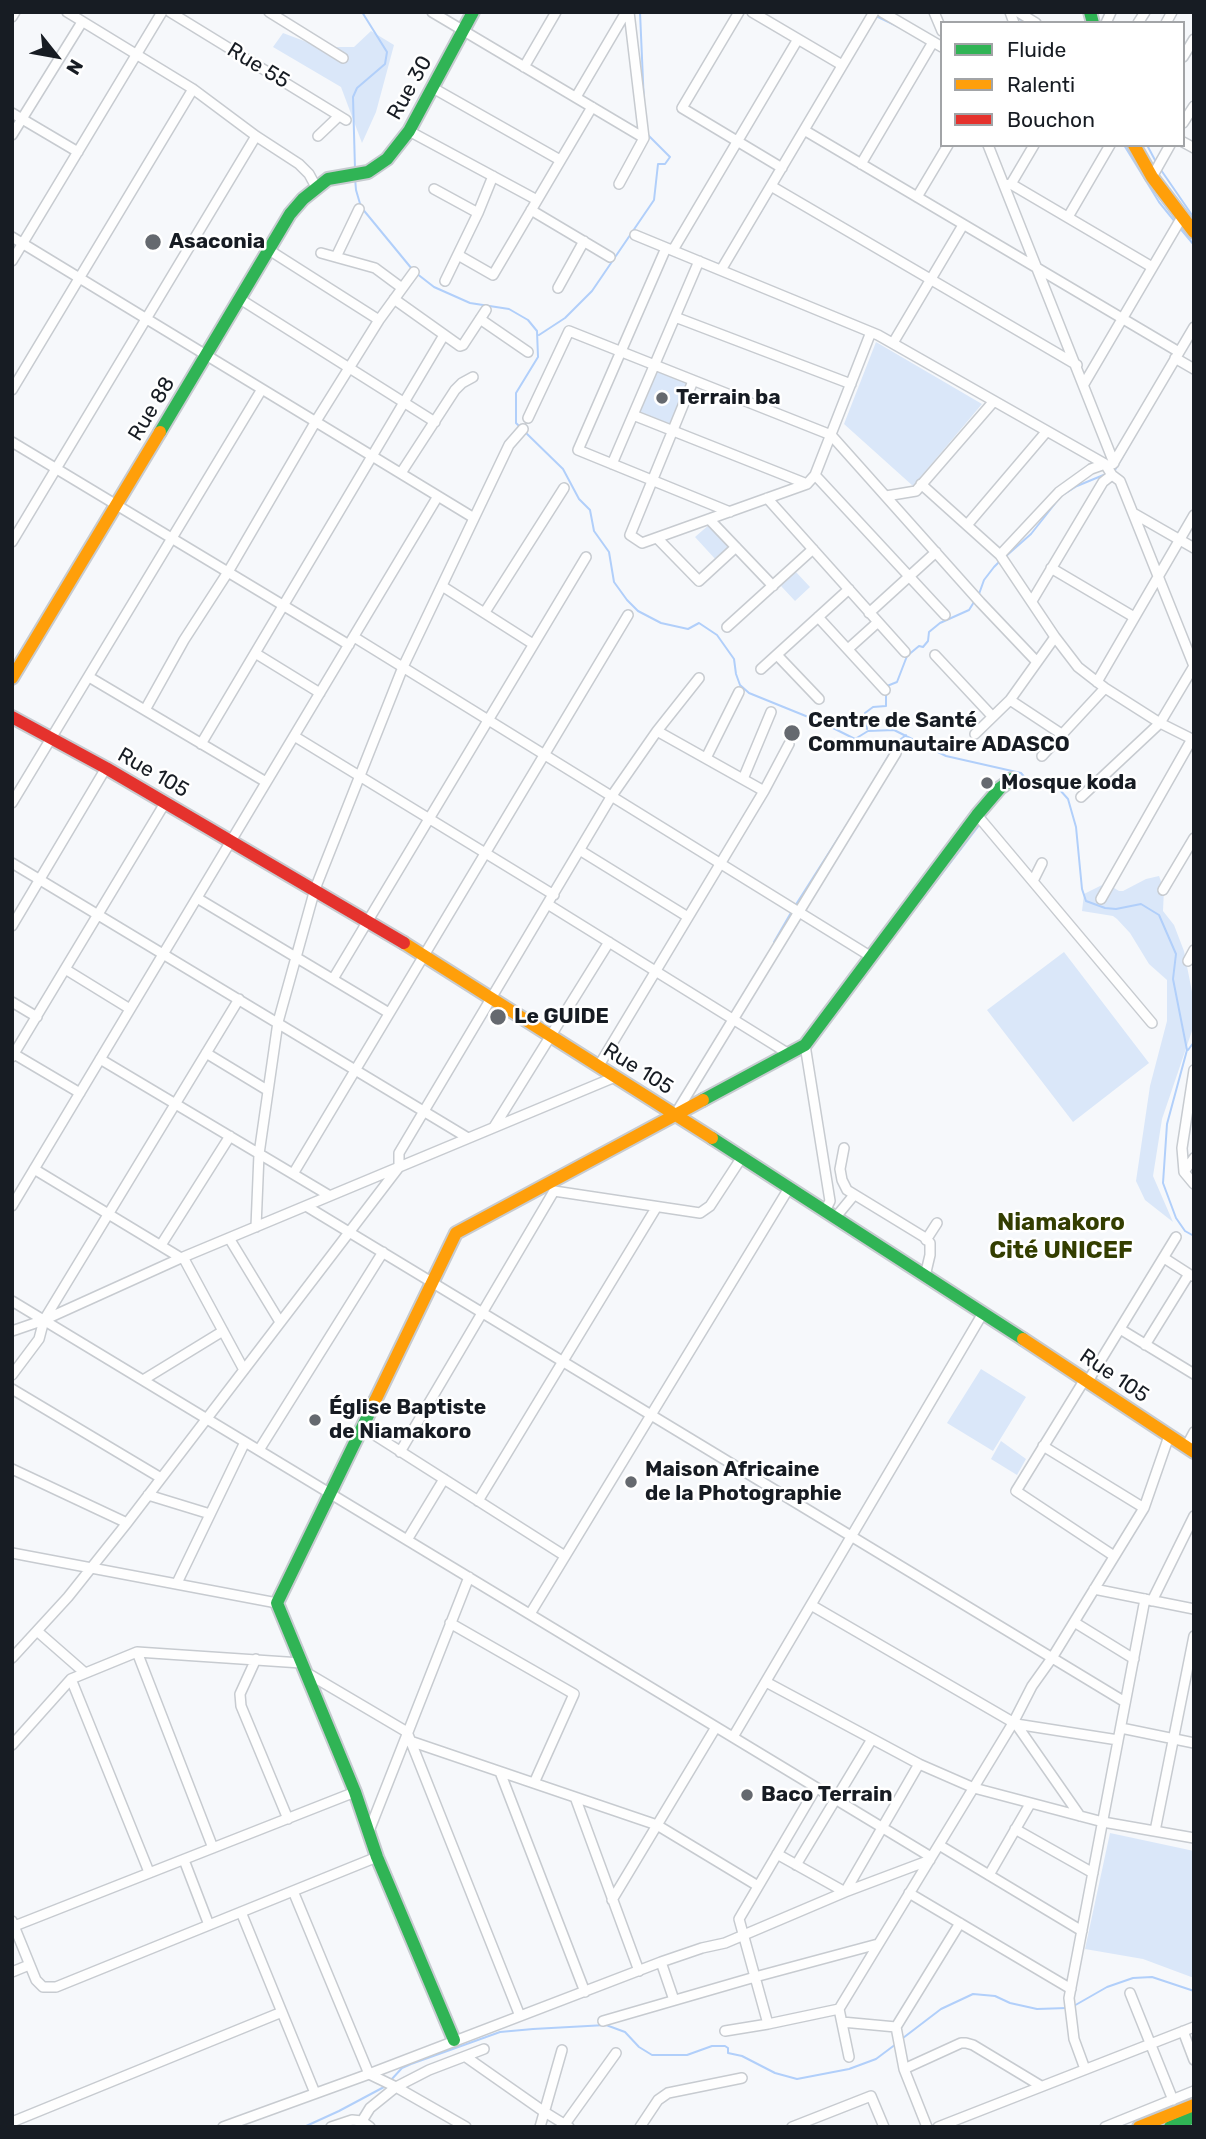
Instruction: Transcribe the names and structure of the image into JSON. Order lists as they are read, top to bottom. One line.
{"streets":{"main road":["Rue 30","Rue 88","Rue 105"],"street":["Rue 55"]},"crossings":[["Rue 30","Rue 88"]],"districts":["Niamakoro Cité UNICEF"],"places":["Asaconia","Terrain ba","Centre de Santé Communautaire ADASCO","Mosque koda","Le GUIDE","Église Baptiste de Niamakoro","Maison Africaine de la Photographie","Baco Terrain"],"legend":["Fluide","Ralenti","Bouchon"],"north":"bottom right"}
